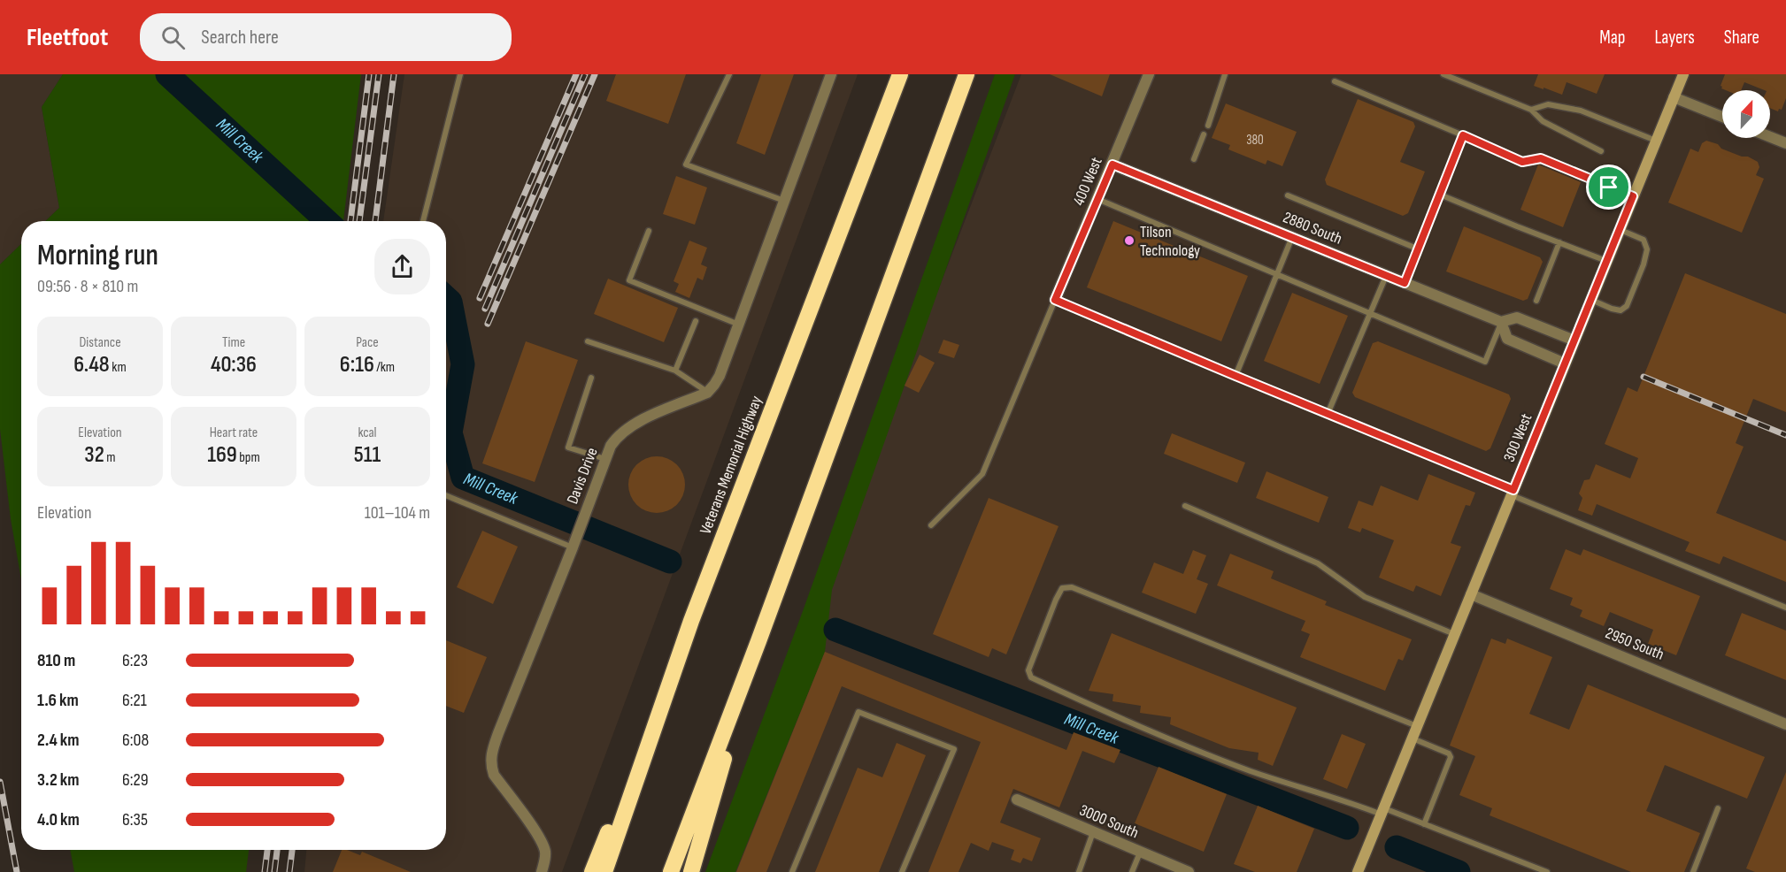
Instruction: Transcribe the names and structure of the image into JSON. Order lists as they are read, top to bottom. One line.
{"streets":{"highway":["Veterans Memorial Highway"],"main road":["300 West"],"street":["400 West","2880 South","Davis Drive","2950 South","3000 South"]},"crossings":[["400 West","2880 South"],["2880 South","300 West"],["300 West","2950 South"]],"water":["Mill Creek"],"places":["Tilson Technology"],"house_numbers":["380"],"north":"top","page":{"header":"Fleetfoot","search":"Search here","nav":["Map","Layers","Share"],"heading":["Morning run","09:56 · 8 × 810 m"],"stats":[["Distance","6.48 km"],["Time","40:36"],["Pace","6:16 /km"],["Elevation","32 m"],["Heart rate","169 bpm"],["kcal","511"]],"chart":["Elevation","101–104 m"],"list":[{"name":"810 m","note":"6:23"},{"name":"1.6 km","note":"6:21"},{"name":"2.4 km","note":"6:08"},{"name":"3.2 km","note":"6:29"},{"name":"4.0 km","note":"6:35"}]}}
